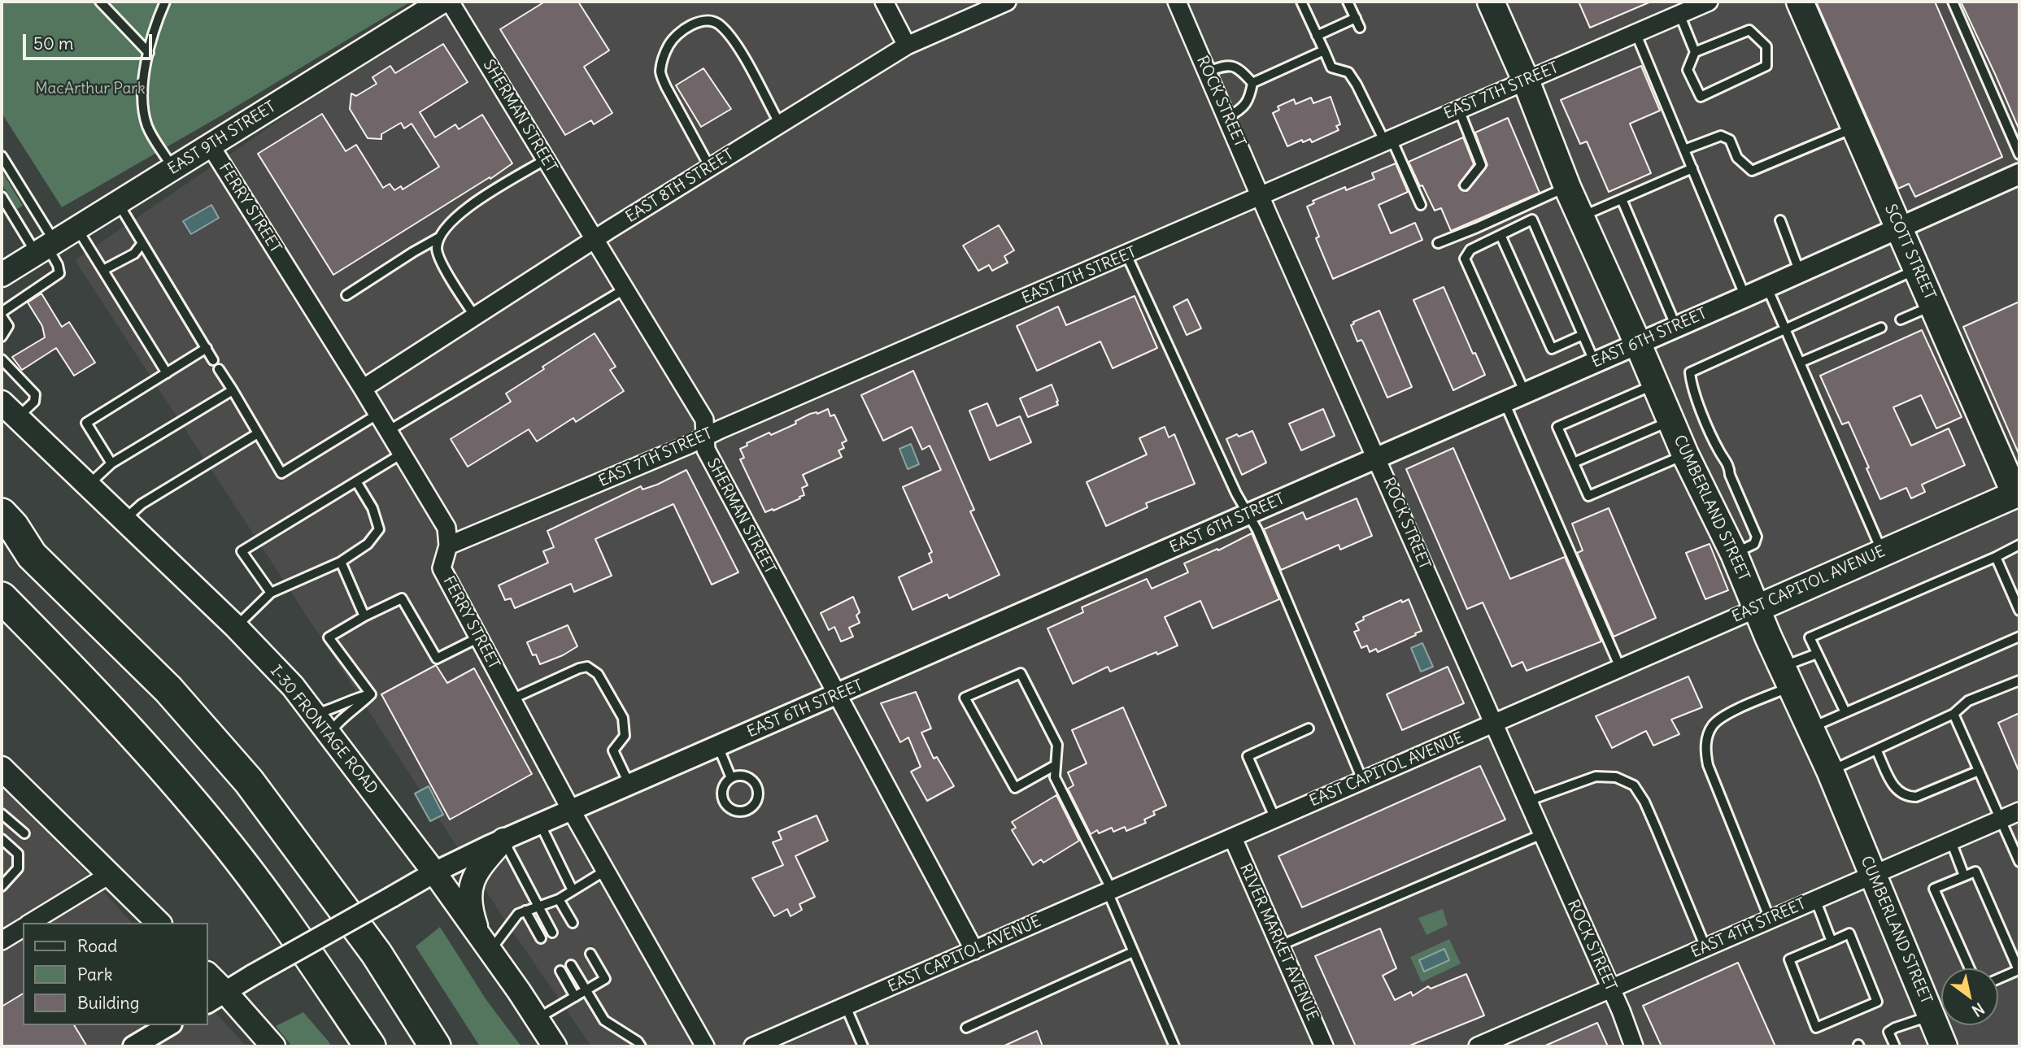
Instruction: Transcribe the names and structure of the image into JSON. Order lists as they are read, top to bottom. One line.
{"streets":{"main road":["EAST 9TH STREET","SCOTT STREET","CUMBERLAND STREET","EAST CAPITOL AVENUE","I-30 FRONTAGE ROAD"],"street":["EAST 7TH STREET","ROCK STREET","SHERMAN STREET","EAST 8TH STREET","FERRY STREET","EAST 6TH STREET","EAST 4TH STREET","RIVER MARKET AVENUE"]},"crossings":[["EAST 7TH STREET","ROCK STREET"],["EAST 7TH STREET","SHERMAN STREET"],["EAST 7TH STREET","FERRY STREET"],["EAST 7TH STREET","CUMBERLAND STREET"],["ROCK STREET","EAST 6TH STREET"],["ROCK STREET","EAST CAPITOL AVENUE"],["ROCK STREET","EAST 4TH STREET"],["SHERMAN STREET","EAST 8TH STREET"],["SHERMAN STREET","EAST 6TH STREET"],["SHERMAN STREET","EAST CAPITOL AVENUE"],["EAST 9TH STREET","FERRY STREET"],["EAST 8TH STREET","FERRY STREET"],["FERRY STREET","EAST 6TH STREET"],["SCOTT STREET","EAST 6TH STREET"],["SCOTT STREET","EAST CAPITOL AVENUE"],["EAST 6TH STREET","CUMBERLAND STREET"],["EAST 6TH STREET","I-30 FRONTAGE ROAD"],["CUMBERLAND STREET","EAST CAPITOL AVENUE"],["CUMBERLAND STREET","EAST 4TH STREET"],["EAST CAPITOL AVENUE","RIVER MARKET AVENUE"]],"parks":["MacArthur Park"],"legend":["Road","Park","Building"],"scale_bar":"50 m","north":"bottom right"}
